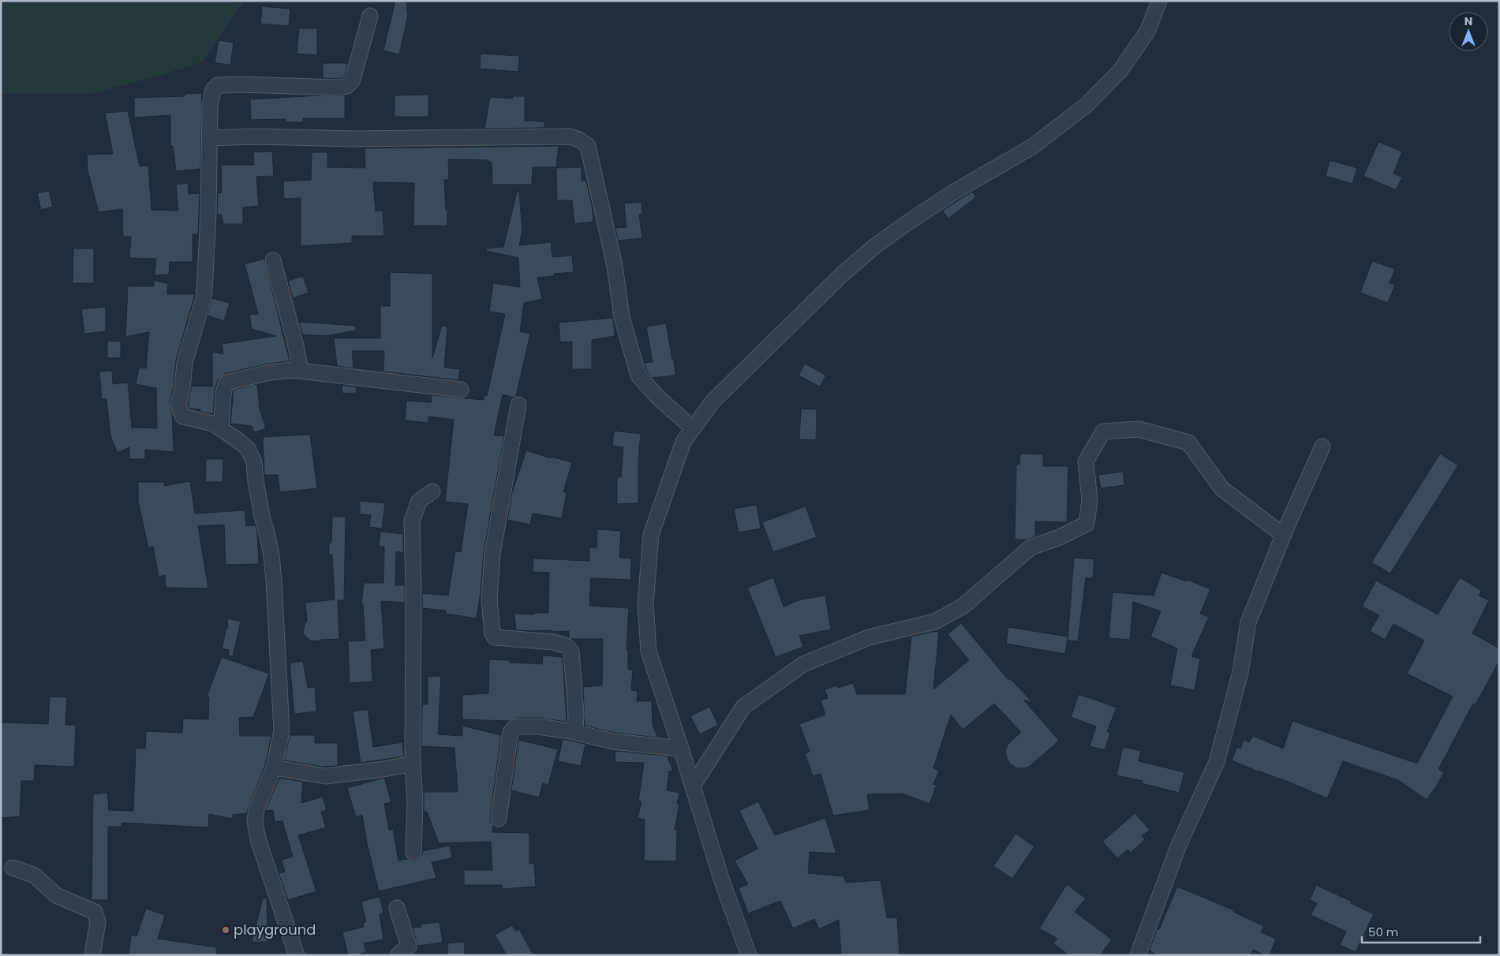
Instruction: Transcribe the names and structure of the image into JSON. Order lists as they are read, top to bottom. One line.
{"places":["playground"],"scale_bar":"50 m","north":"top"}
